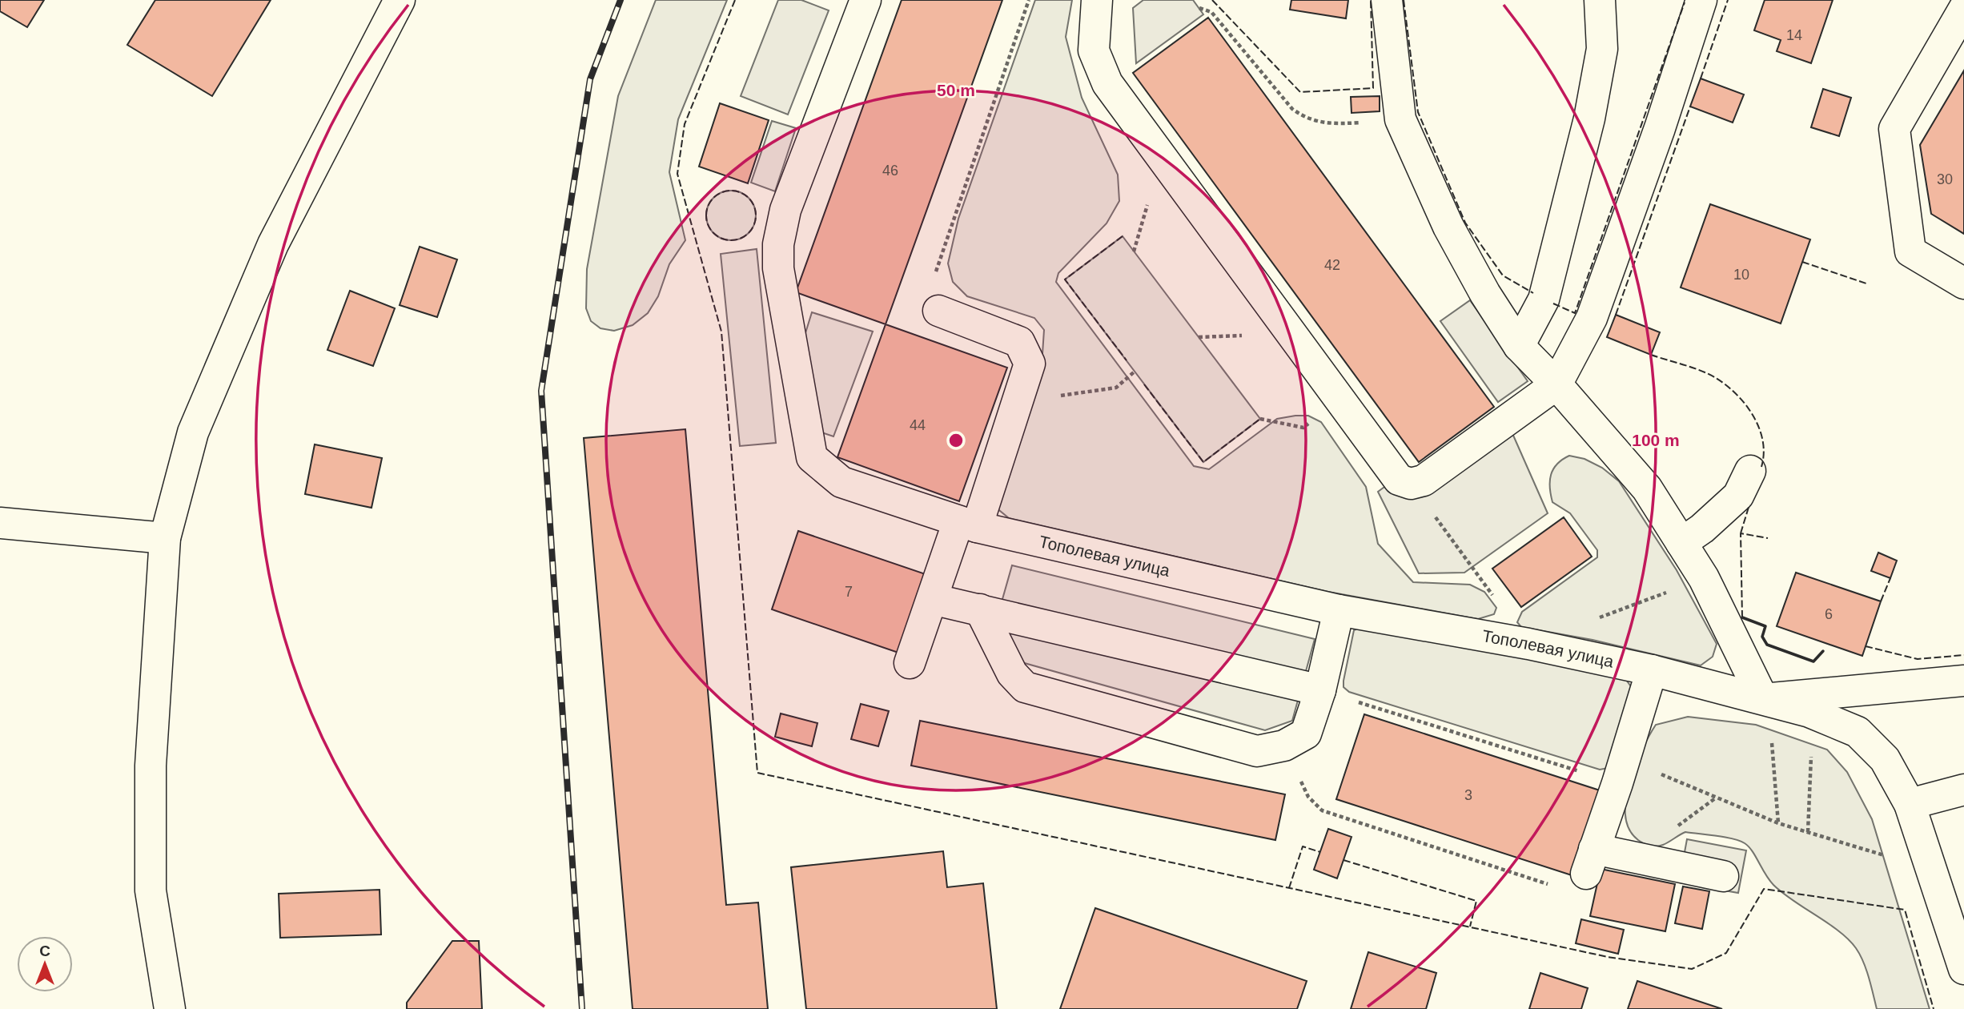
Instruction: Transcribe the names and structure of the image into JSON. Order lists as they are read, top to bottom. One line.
{"streets":{"street":["Тополевая улица"]},"house_numbers":["14","46","30","42","10","44","7","6","3"],"north":"top","rings":["50 m","100 m"]}
